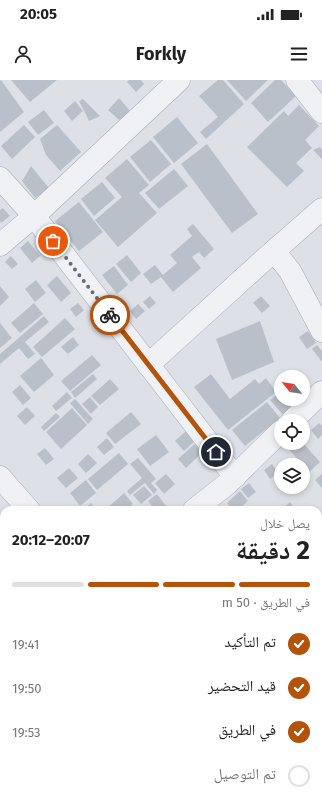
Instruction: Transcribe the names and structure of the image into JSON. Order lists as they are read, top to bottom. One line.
{"north":"top left","page":{"status":"20:05","header":"Forkly","heading":["2 دقيقة","يصل خلال","20:07–20:12"],"bar":"في الطريق · 50 m","list":[["تم التأكيد","19:41"],["قيد التحضير","19:50"],["في الطريق","19:53"],"تم التوصيل"]}}
